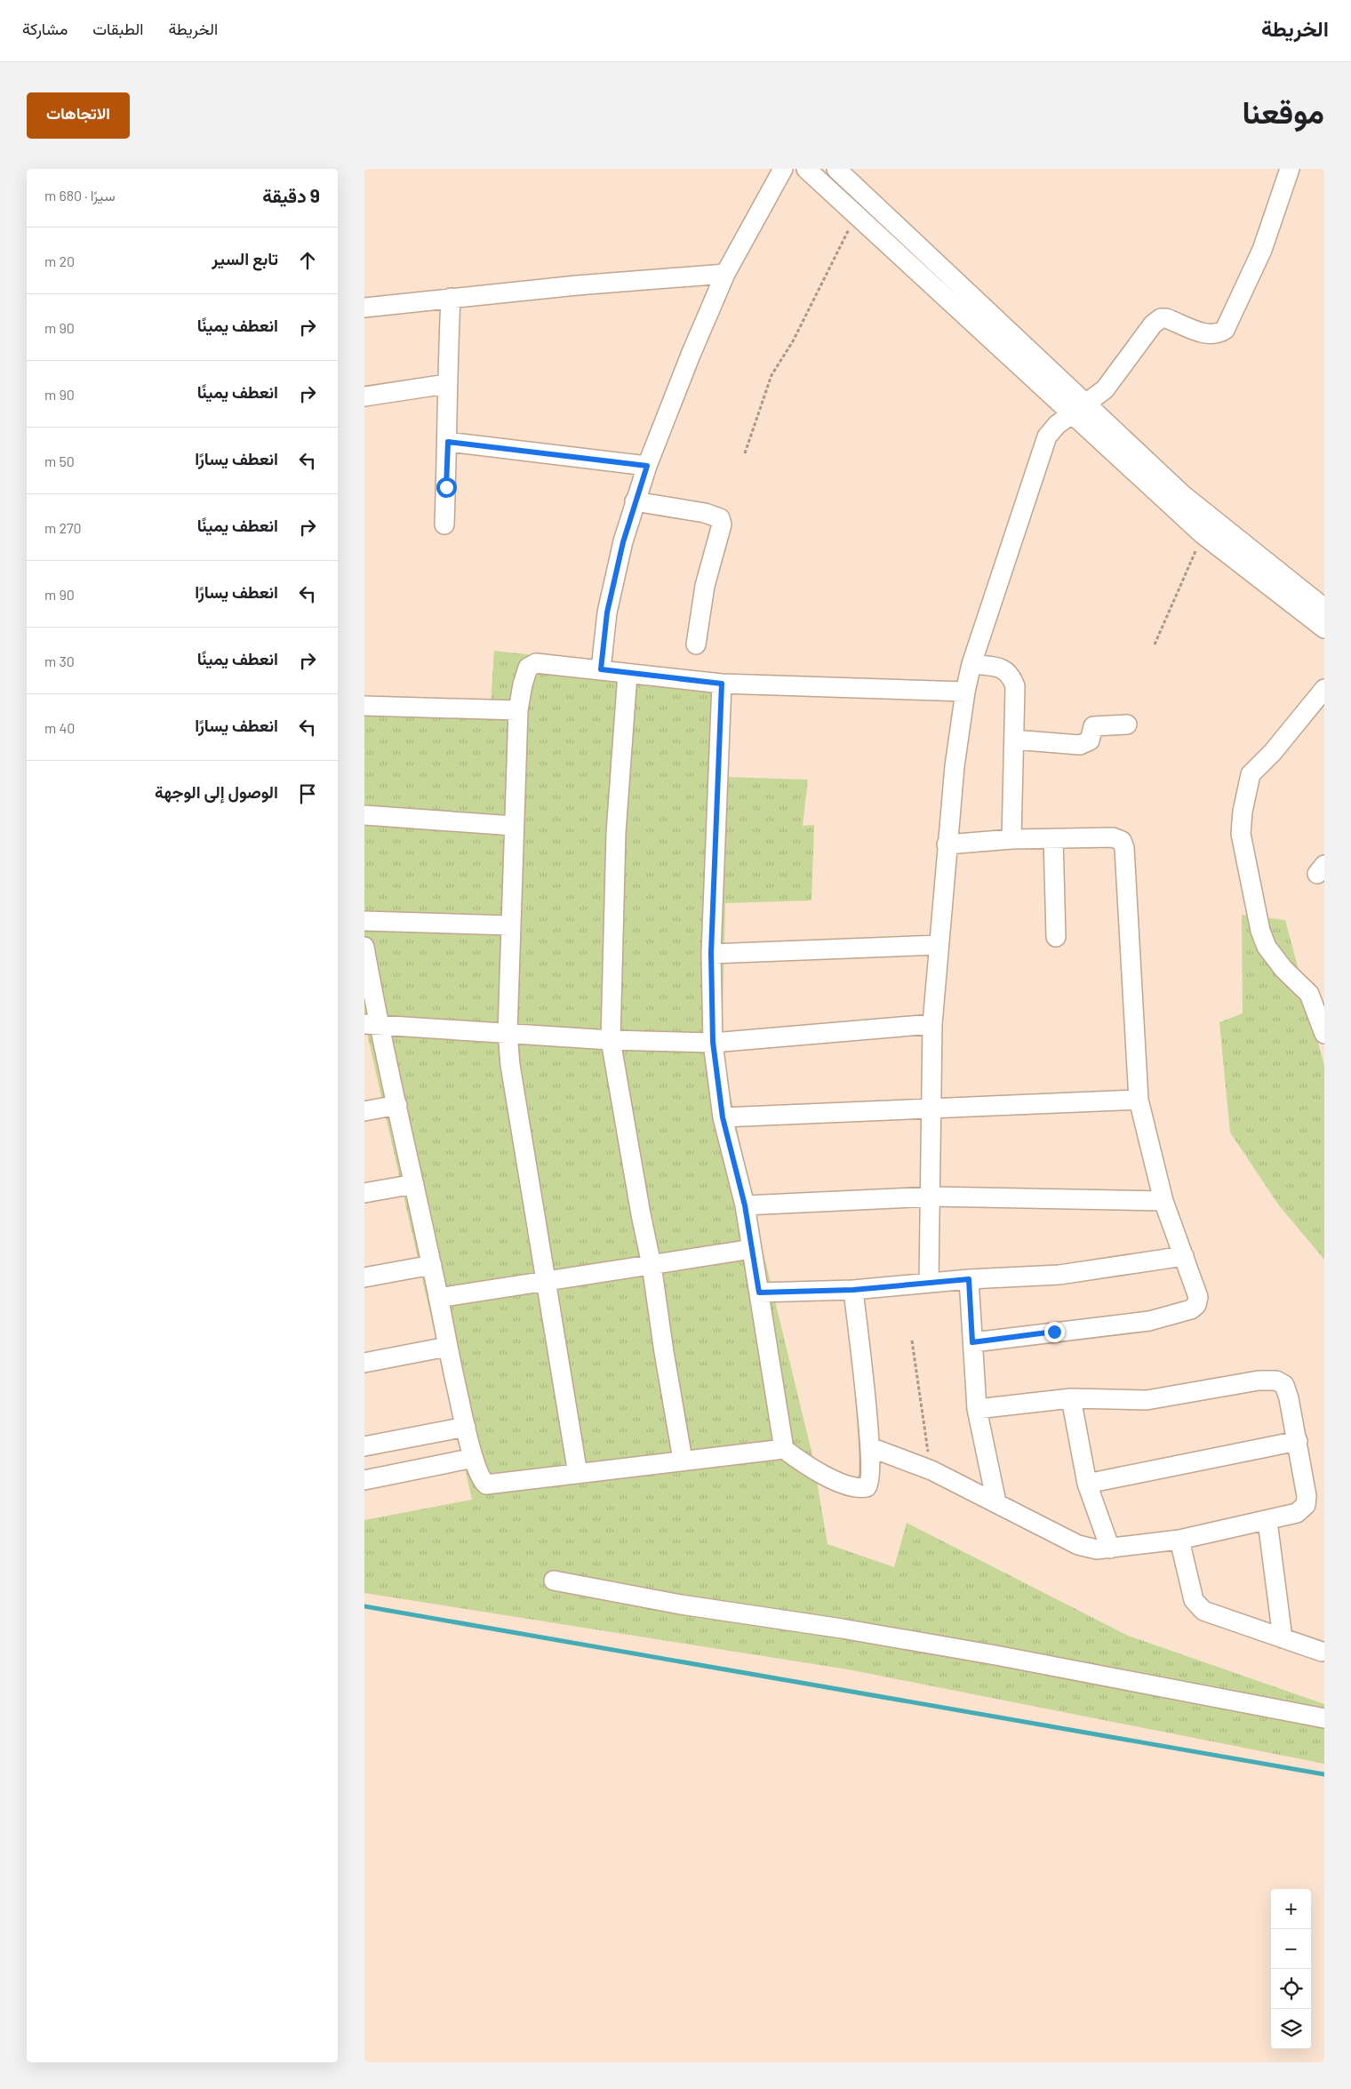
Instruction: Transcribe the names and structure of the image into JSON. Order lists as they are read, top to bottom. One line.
{"page":{"header":"الخريطة","nav":["الخريطة","الطبقات","مشاركة"],"title":"موقعنا","buttons":"الاتجاهات","heading":["9 دقيقة","سيرًا · 680 m"],"list":[["تابع السير","20 m"],["انعطف يمينًا","90 m"],["انعطف يمينًا","90 m"],["انعطف يسارًا","50 m"],["انعطف يمينًا","270 m"],["انعطف يسارًا","90 m"],["انعطف يمينًا","30 m"],["انعطف يسارًا","40 m"],"الوصول إلى الوجهة"],"map_buttons":["+","−"]}}
